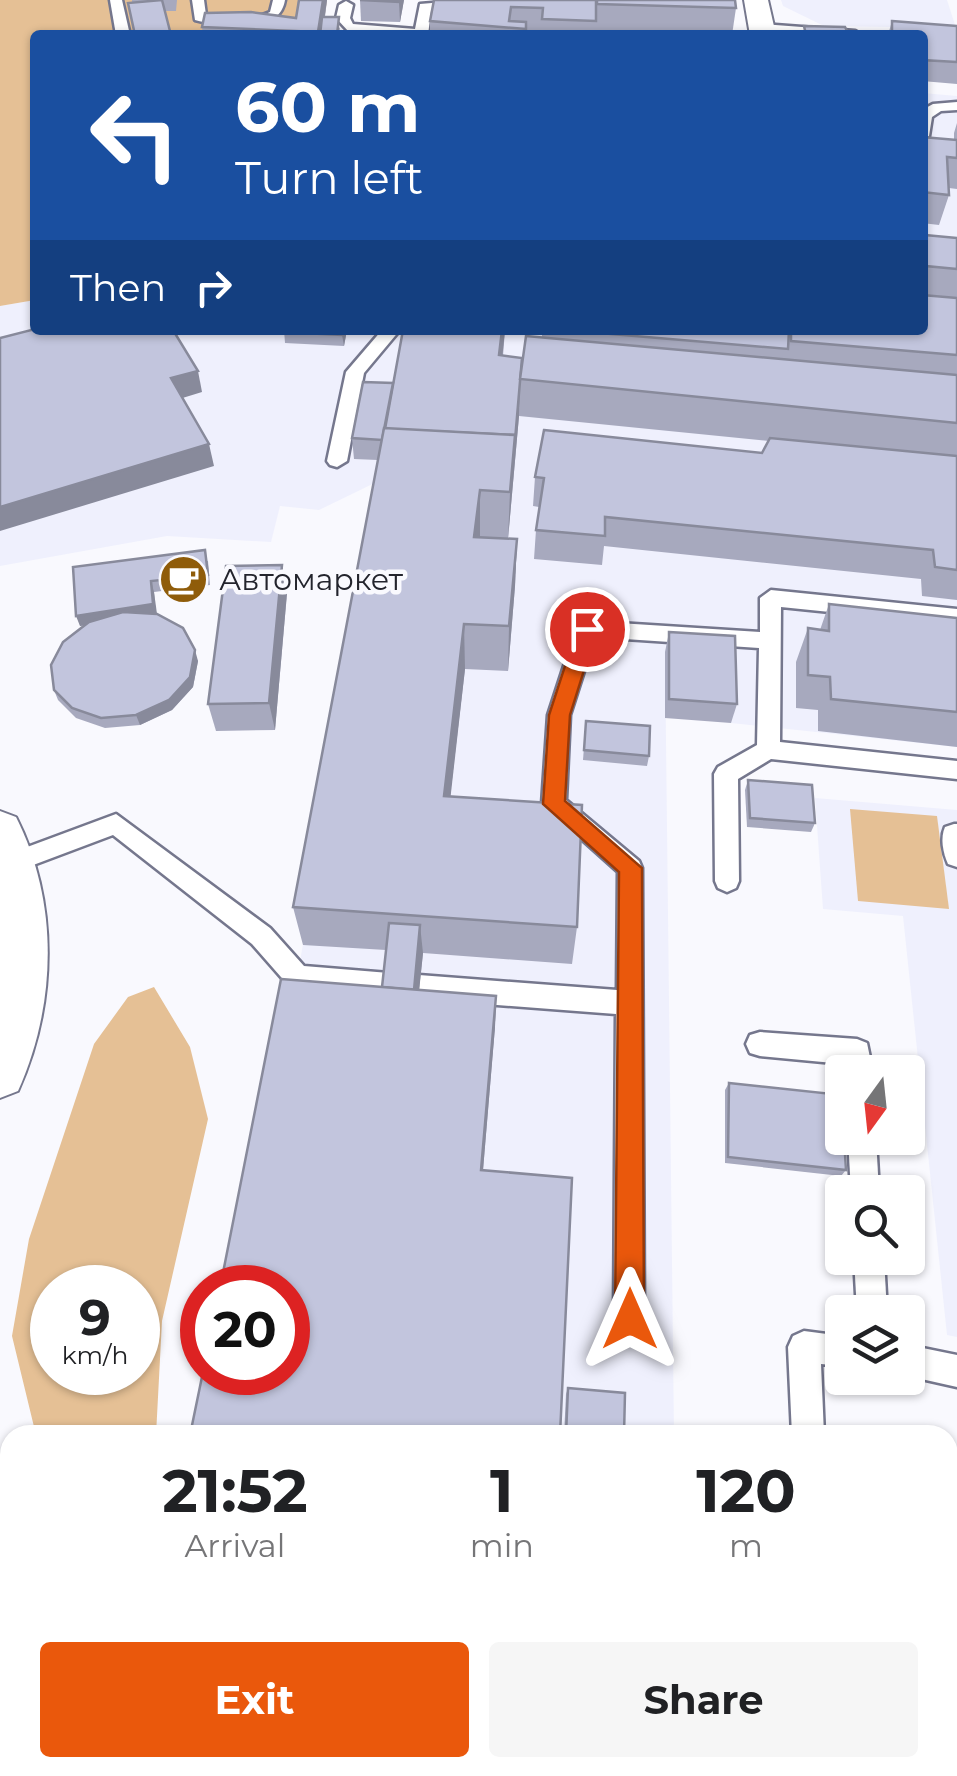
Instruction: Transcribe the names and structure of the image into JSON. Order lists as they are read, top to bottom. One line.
{"places":{"cafe":["Автомаркет"]},"north":"bottom","page":{"turn":["60 m","Turn left"],"then":"Then","speed":"9 km/h","limit":"20","eta":["21:52","Arrival","1","min","120","m"],"buttons":["Exit","Share"]}}
